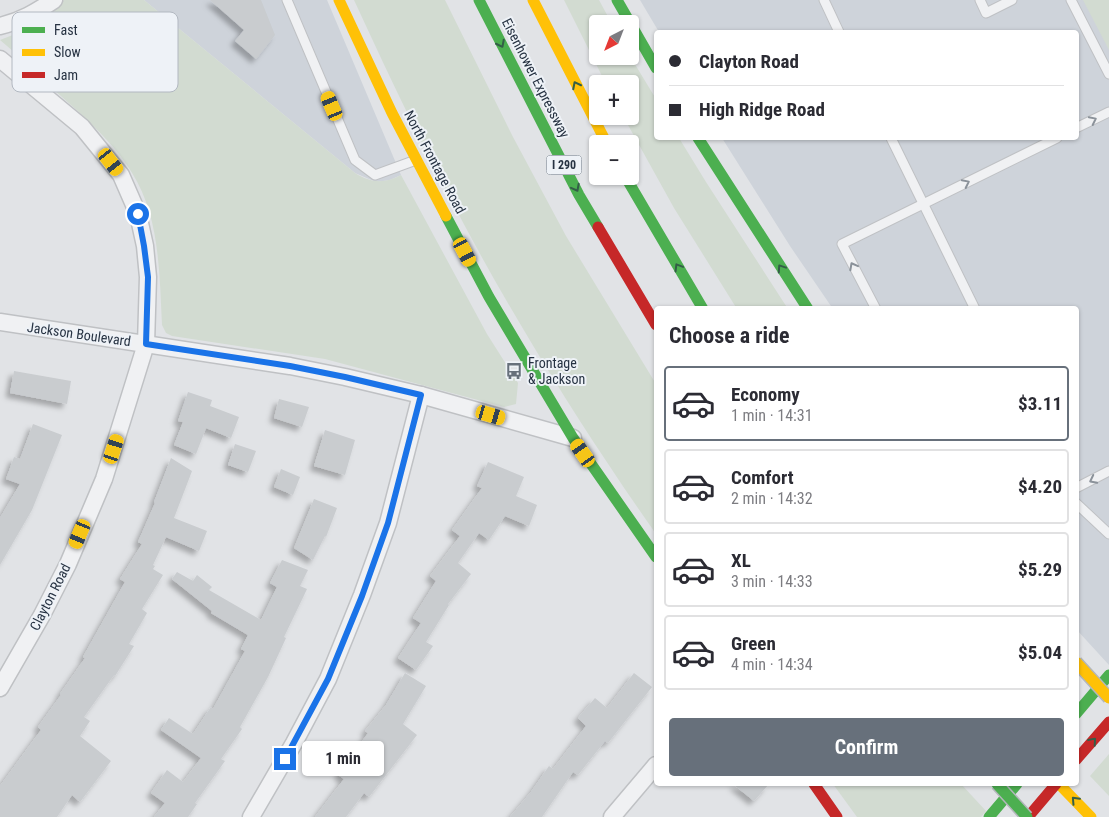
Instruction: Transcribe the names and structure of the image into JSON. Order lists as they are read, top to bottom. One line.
{"streets":{"main road":["Eisenhower Expressway","North Frontage Road","I 290"],"street":["Jackson Boulevard","Clayton Road"]},"crossings":[["North Frontage Road","Jackson Boulevard"],["Jackson Boulevard","Clayton Road"]],"places":{"bus stop":["Frontage & Jackson"]},"legend":["Fast","Slow","Jam"],"north":"bottom left","page":{"map_buttons":["+","−"],"banner":["Clayton Road","High Ridge Road"],"heading":"Choose a ride","list":[{"name":"Economy","note":"1 min · 14:31","value":"$3.11"},{"name":"Comfort","note":"2 min · 14:32","value":"$4.20"},{"name":"XL","note":"3 min · 14:33","value":"$5.29"},{"name":"Green","note":"4 min · 14:34","value":"$5.04"}],"buttons":"Confirm","bubble":"1 min"}}
